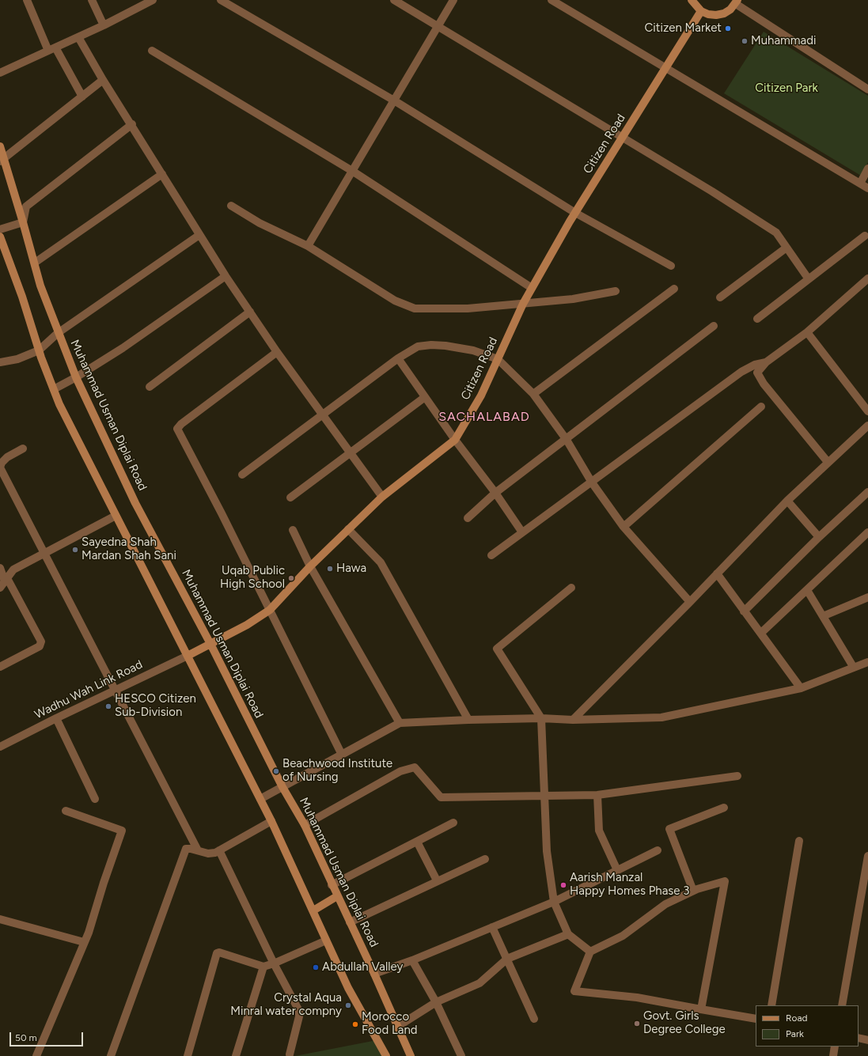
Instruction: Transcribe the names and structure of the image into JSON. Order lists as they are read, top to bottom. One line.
{"streets":{"street":["Citizen Road","Muhammad Usman Diplai Road","Wadhu Wah Link Road"]},"crossings":[["Citizen Road","Muhammad Usman Diplai Road"],["Citizen Road","Wadhu Wah Link Road"]],"districts":["SACHALABAD"],"parks":["Citizen Park"],"places":["Citizen Market","Muhammadi","Sayedna Shah Mardan Shah Sani","Hawa","Uqab Public High School","HESCO Citizen Sub-Division","Beachwood Institute of Nursing","Aarish Manzal Happy Homes Phase 3","Abdullah Valley","Crystal Aqua Minral water compny","Govt. Girls Degree College","Morocco Food Land"],"legend":["Road","Park"],"scale_bar":"50 m"}
